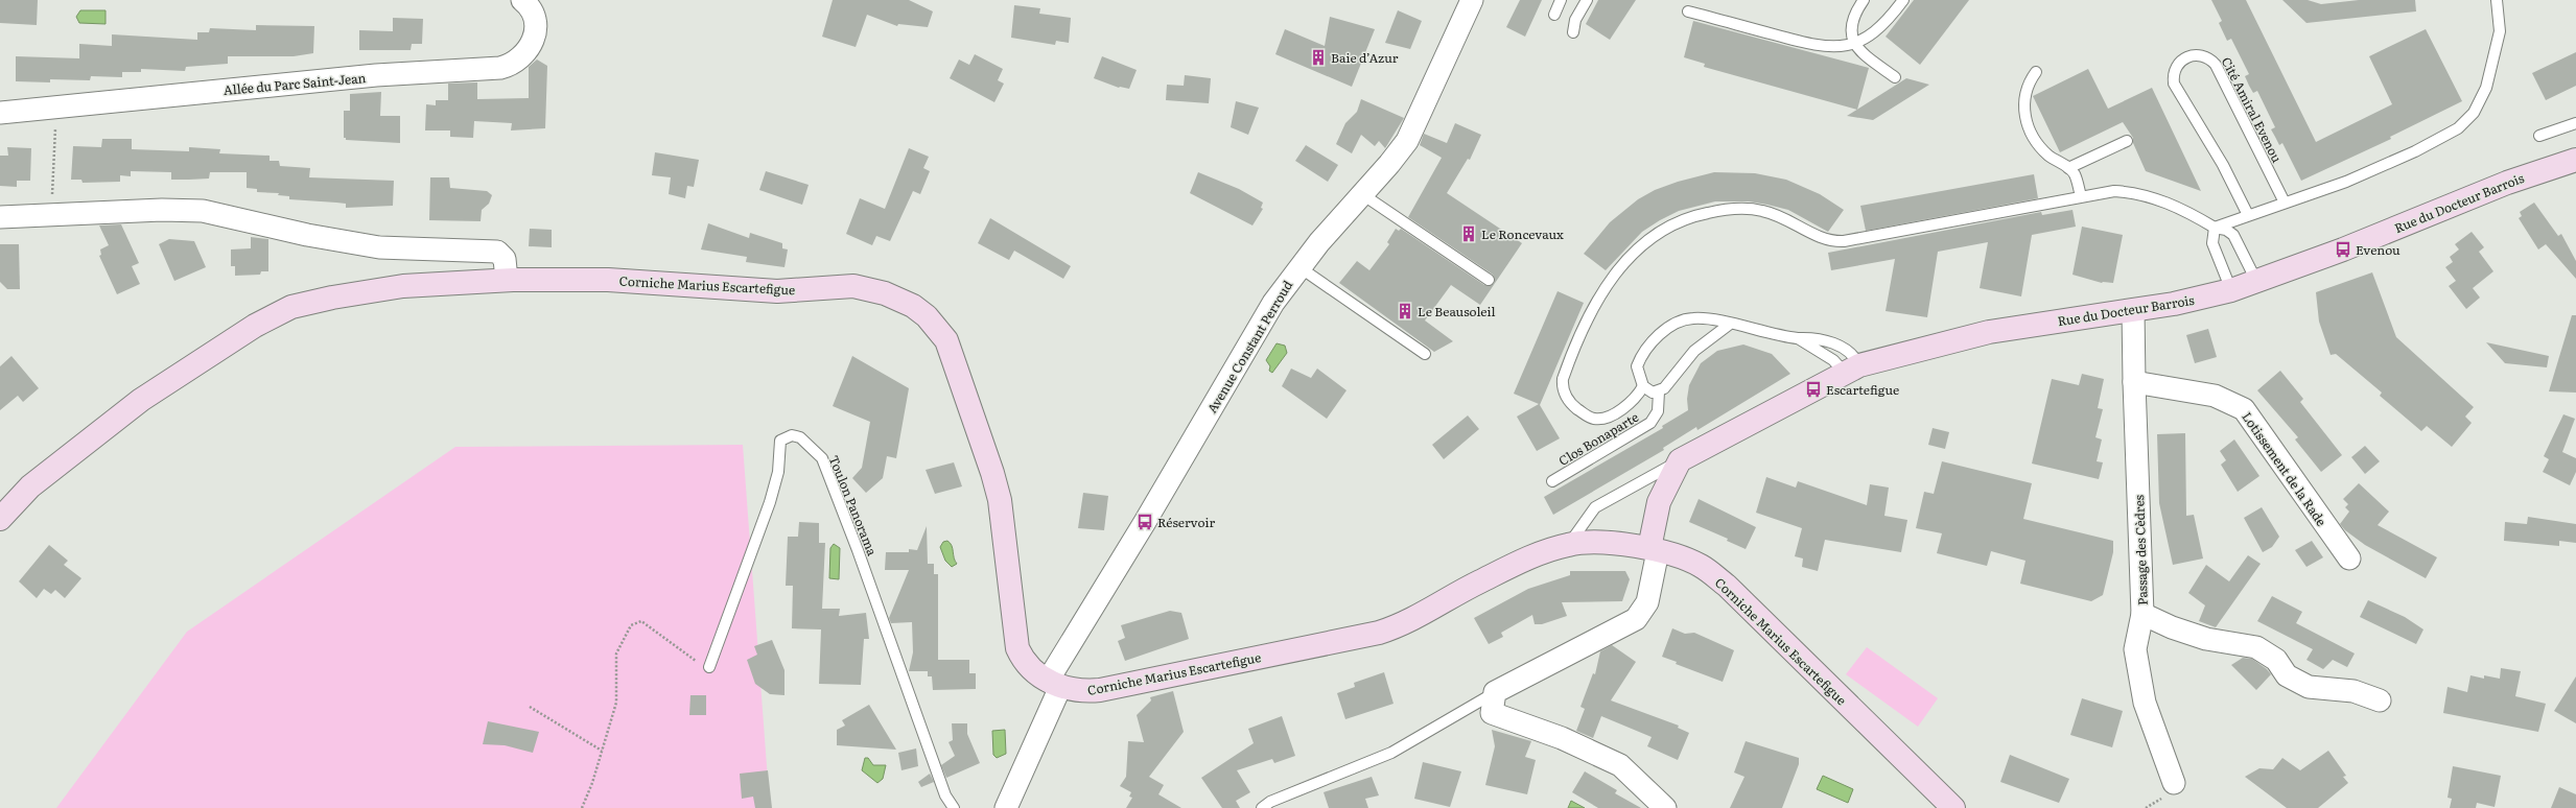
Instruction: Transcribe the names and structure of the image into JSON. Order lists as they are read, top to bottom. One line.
{"streets":{"main road":["Rue du Docteur Barrois","Corniche Marius Escartefigue"],"street":["Allée du Parc Saint-Jean","Avenue Constant Perroud","Lotissement de la Rade","Passage des Cèdres"],"lane":["Cité Amiral Evenou","Clos Bonaparte","Toulon Panorama"]},"crossings":[["Rue du Docteur Barrois","Corniche Marius Escartefigue"],["Rue du Docteur Barrois","Passage des Cèdres"],["Corniche Marius Escartefigue","Avenue Constant Perroud"],["Lotissement de la Rade","Passage des Cèdres"]],"places":{"building":["Baie d’Azur","Le Roncevaux","Le Beausoleil"],"bus stop":["Evenou","Escartefigue","Réservoir"]}}
